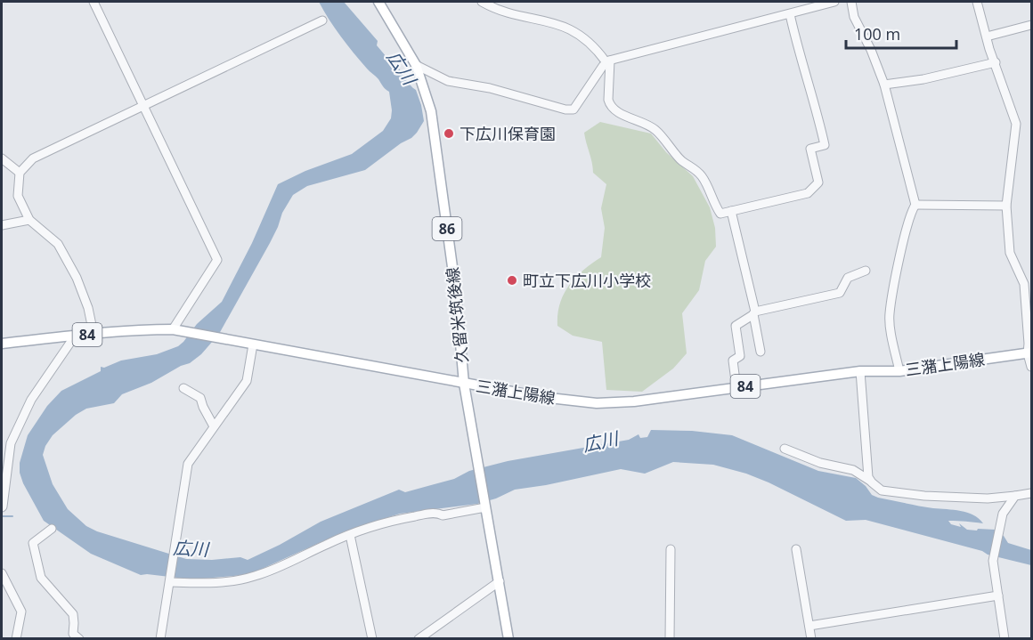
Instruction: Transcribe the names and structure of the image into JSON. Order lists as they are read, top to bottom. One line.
{"streets":{"main road":["86","久留米筑後線","84","三潴上陽線"]},"crossings":[["久留米筑後線","三潴上陽線"]],"water":["広川"],"places":["下広川保育園","町立下広川小学校"],"scale_bar":"100 m"}
